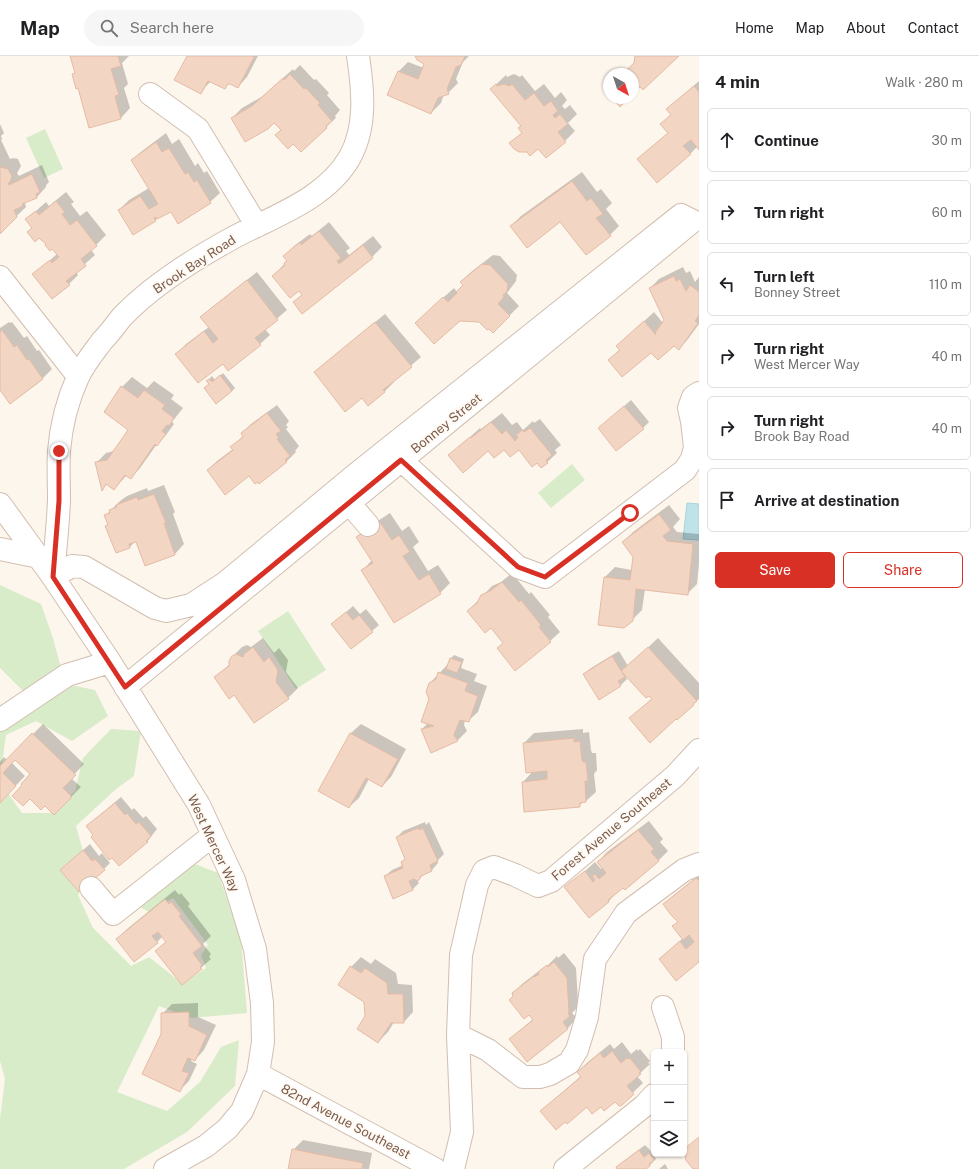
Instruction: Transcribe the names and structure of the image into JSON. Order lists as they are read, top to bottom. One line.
{"streets":{"street":["Brook Bay Road","Bonney Street","Forest Avenue Southeast","West Mercer Way","82nd Avenue Southeast"]},"crossings":[["Brook Bay Road","Bonney Street"],["Brook Bay Road","West Mercer Way"],["Bonney Street","West Mercer Way"],["West Mercer Way","82nd Avenue Southeast"]],"north":"bottom right","page":{"header":"Map","search":"Search here","nav":["Home","Map","About","Contact"],"heading":["4 min","Walk · 280 m"],"list":[["Continue","30 m"],["Turn right","60 m"],["Turn left","Bonney Street","110 m"],["Turn right","West Mercer Way","40 m"],["Turn right","Brook Bay Road","40 m"],"Arrive at destination"],"buttons":["Save","Share"],"map_buttons":["+","−"]}}
